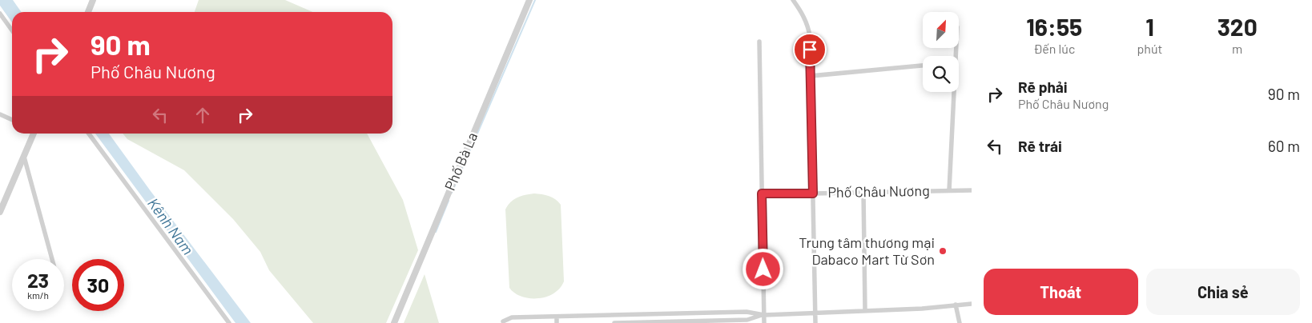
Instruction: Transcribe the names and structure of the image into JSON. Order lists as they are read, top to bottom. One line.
{"streets":{"street":["Phố Bà La","Phố Châu Nương"]},"water":["Kênh Nam"],"places":["Trung tâm thương mại Dabaco Mart Từ Sơn"],"north":"top right","page":{"eta":["16:55","Đến lúc","1","phút","320","m"],"turn":["90 m","Phố Châu Nương"],"list":[{"name":"Rẽ phải","note":"Phố Châu Nương","value":"90 m"},{"name":"Rẽ trái","value":"60 m"}],"speed":"23 km/h","limit":"30","buttons":["Thoát","Chia sẻ"]}}
